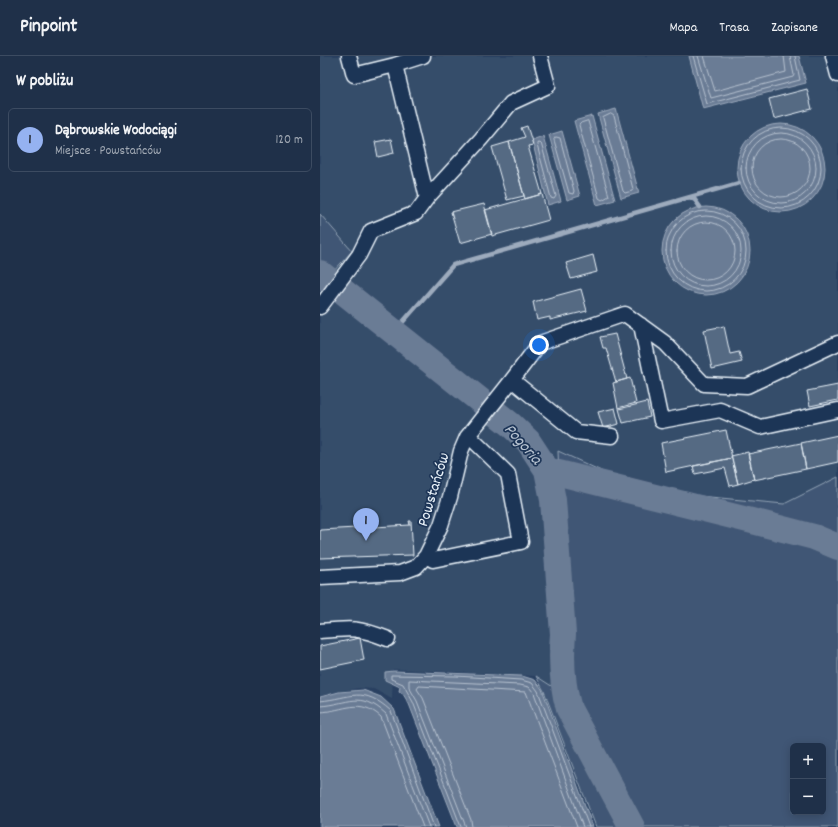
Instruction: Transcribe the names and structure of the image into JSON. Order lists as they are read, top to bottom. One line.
{"streets":{"street":["Powstańców"]},"water":["Pogoria"],"page":{"header":"Pinpoint","nav":["Mapa","Trasa","Zapisane"],"heading":"W pobliżu","list":[{"mark":"1","name":"Dąbrowskie Wodociągi","note":"Miejsce · Powstańców","value":"120 m"}],"pins":"1","map_buttons":["+","−"]}}
